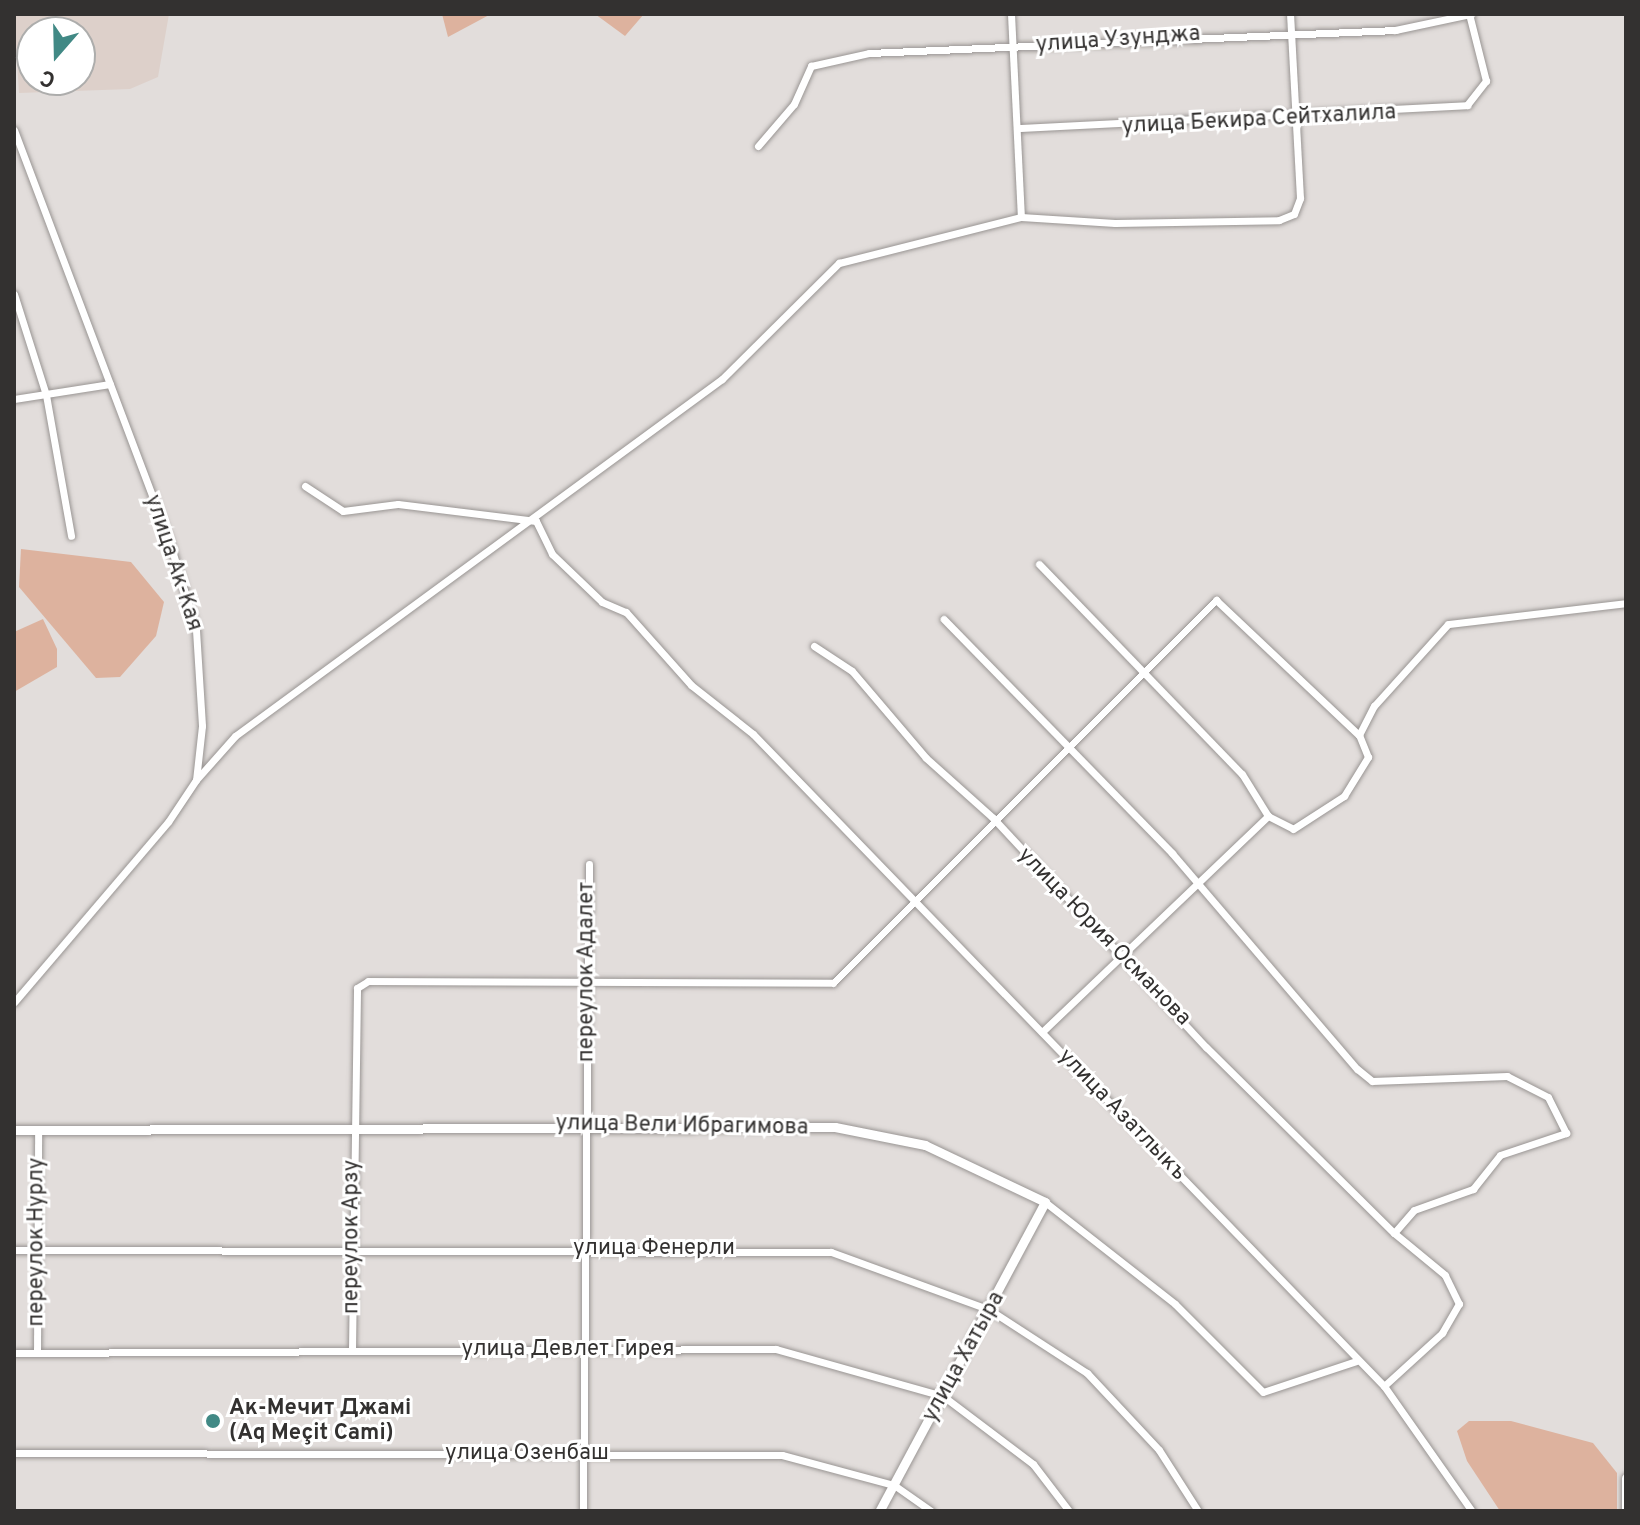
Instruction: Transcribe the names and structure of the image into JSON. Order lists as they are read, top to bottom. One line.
{"streets":{"street":["улица Узунджа","улица Бекира Сейтхалила","улица Ак-Кая","улица Юрия Османова","переулок Адалет","улица Азатлыкъ","улица Вели Ибрагимова","переулок Арзу","переулок Нурлу","улица Фенерли","улица Девлет Гирея","улица Хатыра","улица Озенбаш"]},"crossings":[["улица Узунджа","улица Бекира Сейтхалила"],["улица Юрия Османова","улица Азатлыкъ"],["переулок Адалет","улица Вели Ибрагимова"],["переулок Адалет","переулок Арзу"],["переулок Адалет","улица Фенерли"],["переулок Адалет","улица Девлет Гирея"],["переулок Адалет","улица Озенбаш"],["улица Азатлыкъ","улица Вели Ибрагимова"],["улица Вели Ибрагимова","переулок Арзу"],["улица Вели Ибрагимова","переулок Нурлу"],["улица Вели Ибрагимова","улица Хатыра"],["переулок Арзу","улица Фенерли"],["переулок Арзу","улица Девлет Гирея"],["переулок Нурлу","улица Фенерли"],["переулок Нурлу","улица Девлет Гирея"],["улица Фенерли","улица Хатыра"],["улица Девлет Гирея","улица Хатыра"],["улица Хатыра","улица Озенбаш"]],"places":["Ак-Мечит Джамі (Aq Meçit Cami)"],"north":"bottom"}
